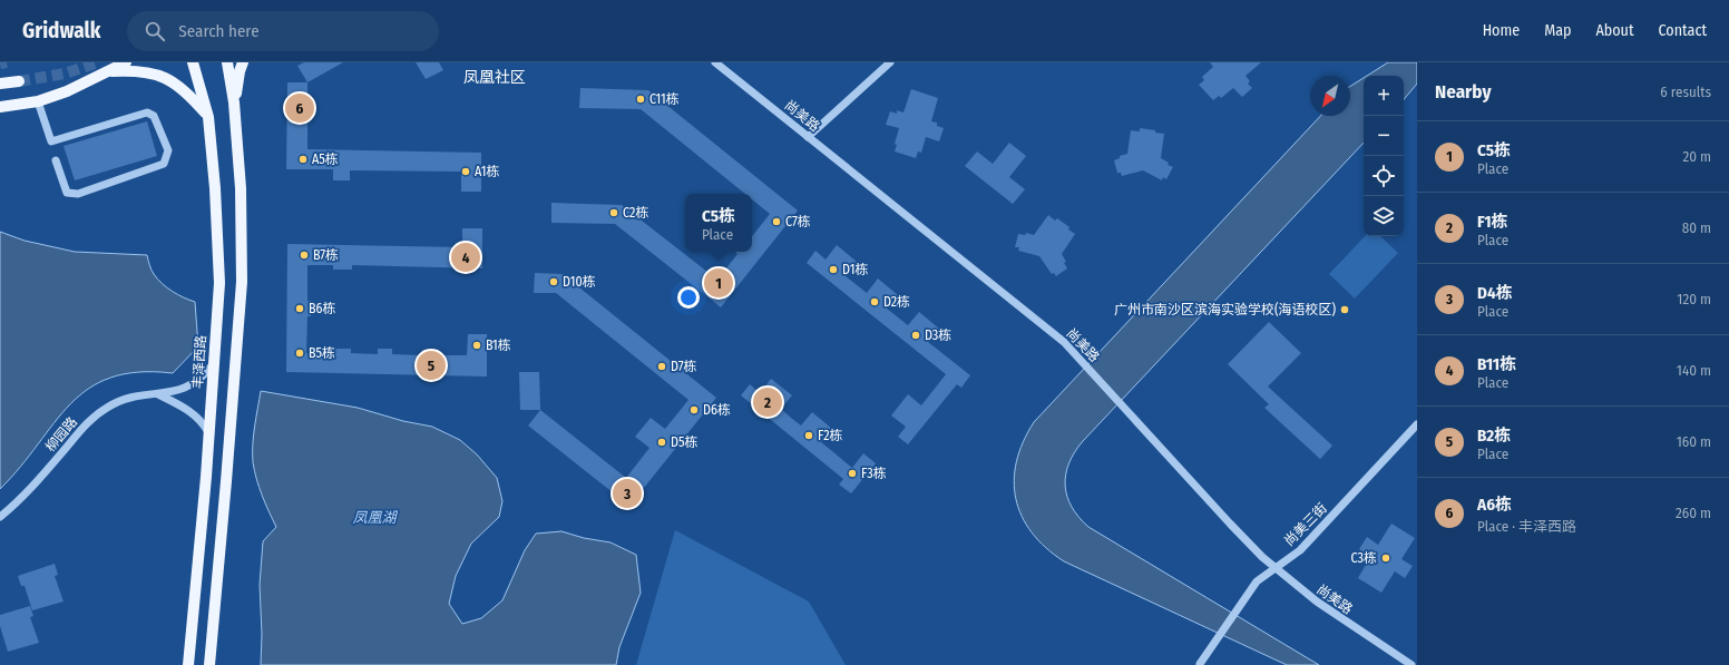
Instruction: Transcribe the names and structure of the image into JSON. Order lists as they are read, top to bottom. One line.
{"streets":{"main road":["丰泽西路"],"street":["尚美路","柳园路","尚美三街"]},"crossings":[["尚美路","尚美三街"],["丰泽西路","柳园路"]],"districts":["凤凰社区"],"water":["凤凰湖"],"places":["C11栋","A5栋","A1栋","C2栋","C7栋","B7栋","D1栋","D10栋","D2栋","B6栋","广州市南沙区滨海实验学校(海语校区)","D3栋","B1栋","B5栋","D7栋","D6栋","F2栋","D5栋","F3栋","C3栋"],"north":"bottom left","page":{"header":"Gridwalk","search":"Search here","nav":["Home","Map","About","Contact"],"heading":["Nearby","6 results"],"map_buttons":["+","−"],"pins":["6","4","1","5","2","3"],"list":[{"mark":"1","name":"C5栋","note":"Place","value":"20 m"},{"mark":"2","name":"F1栋","note":"Place","value":"80 m"},{"mark":"3","name":"D4栋","note":"Place","value":"120 m"},{"mark":"4","name":"B11栋","note":"Place","value":"140 m"},{"mark":"5","name":"B2栋","note":"Place","value":"160 m"},{"mark":"6","name":"A6栋","note":"Place · 丰泽西路","value":"260 m"}],"popup":["C5栋","Place"]}}
